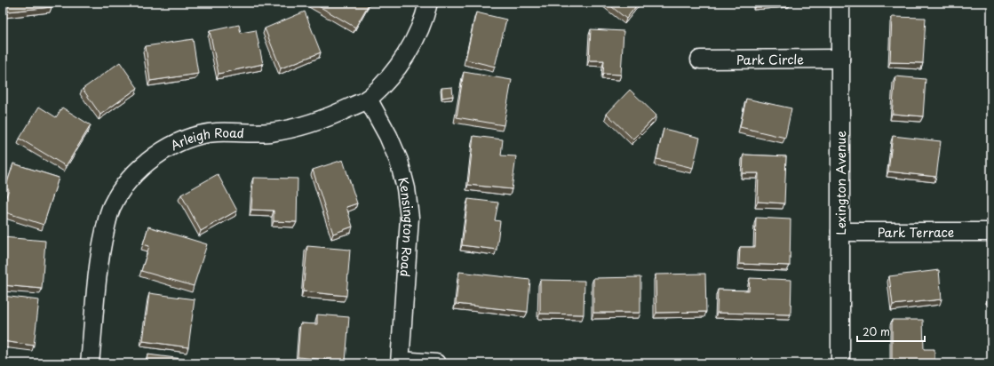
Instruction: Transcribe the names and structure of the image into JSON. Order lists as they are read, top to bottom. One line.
{"streets":{"street":["Park Circle","Arleigh Road","Lexington Avenue","Kensington Road","Park Terrace"]},"crossings":[["Park Circle","Lexington Avenue"],["Arleigh Road","Kensington Road"],["Lexington Avenue","Park Terrace"]],"scale_bar":"20 m"}
